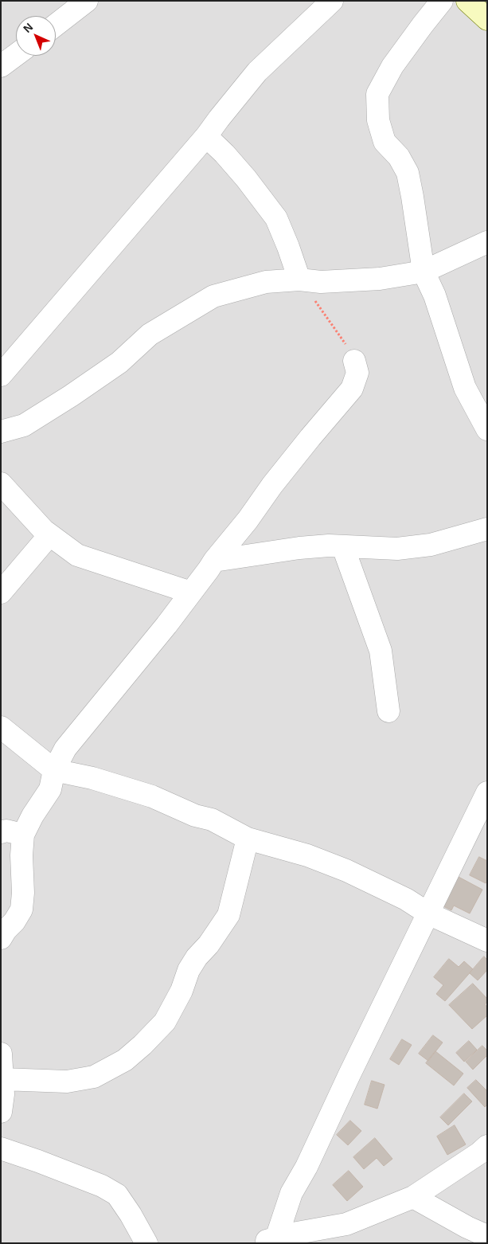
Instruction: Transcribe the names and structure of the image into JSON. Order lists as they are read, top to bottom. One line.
{"north":"top left"}
